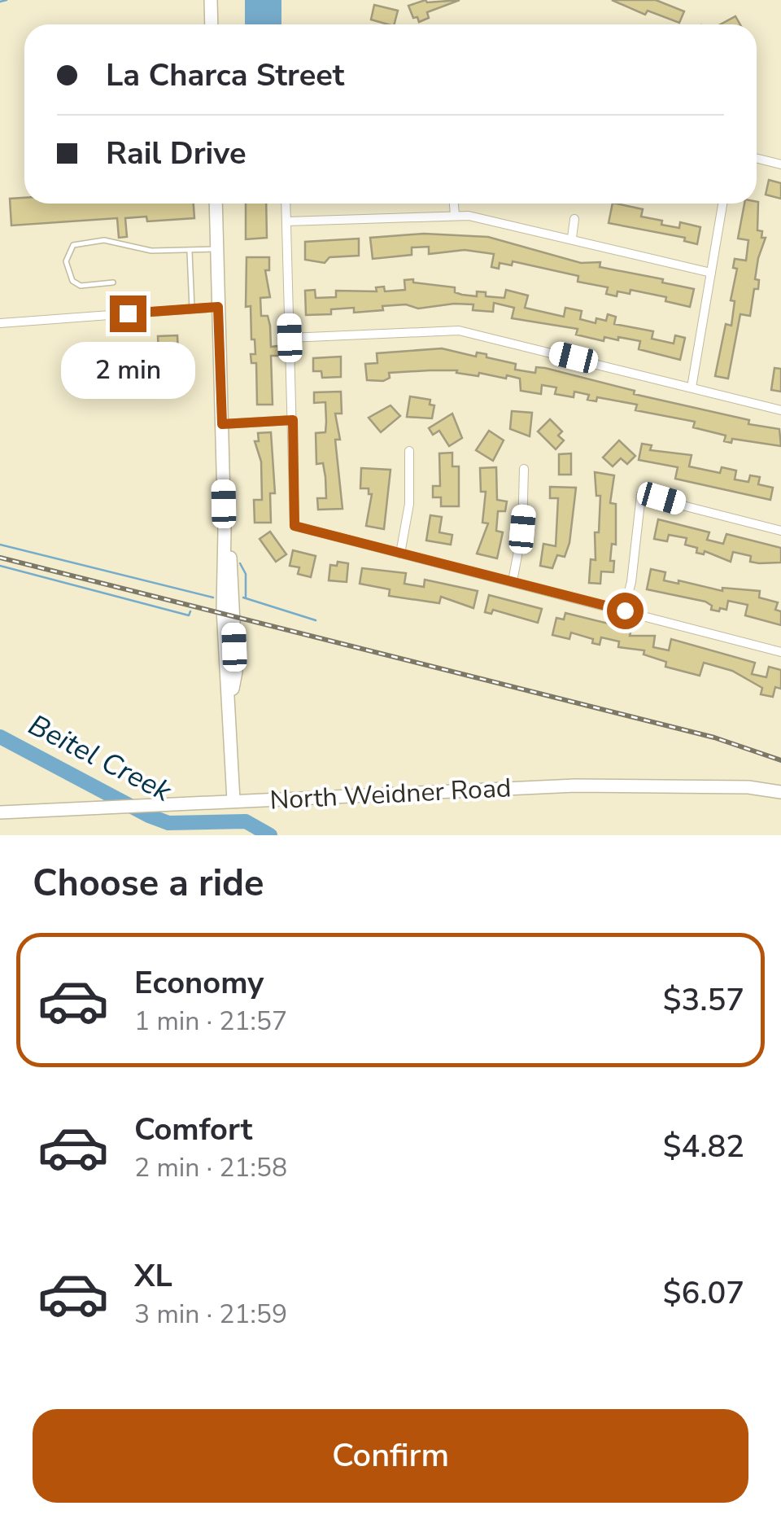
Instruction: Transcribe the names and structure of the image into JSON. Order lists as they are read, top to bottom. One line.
{"streets":{"street":["North Weidner Road"]},"water":["Beitel Creek"],"page":{"banner":["La Charca Street","Rail Drive"],"bubble":"2 min","heading":"Choose a ride","list":[{"name":"Economy","note":"1 min · 21:57","value":"$3.57"},{"name":"Comfort","note":"2 min · 21:58","value":"$4.82"},{"name":"XL","note":"3 min · 21:59","value":"$6.07"}],"buttons":"Confirm"}}
